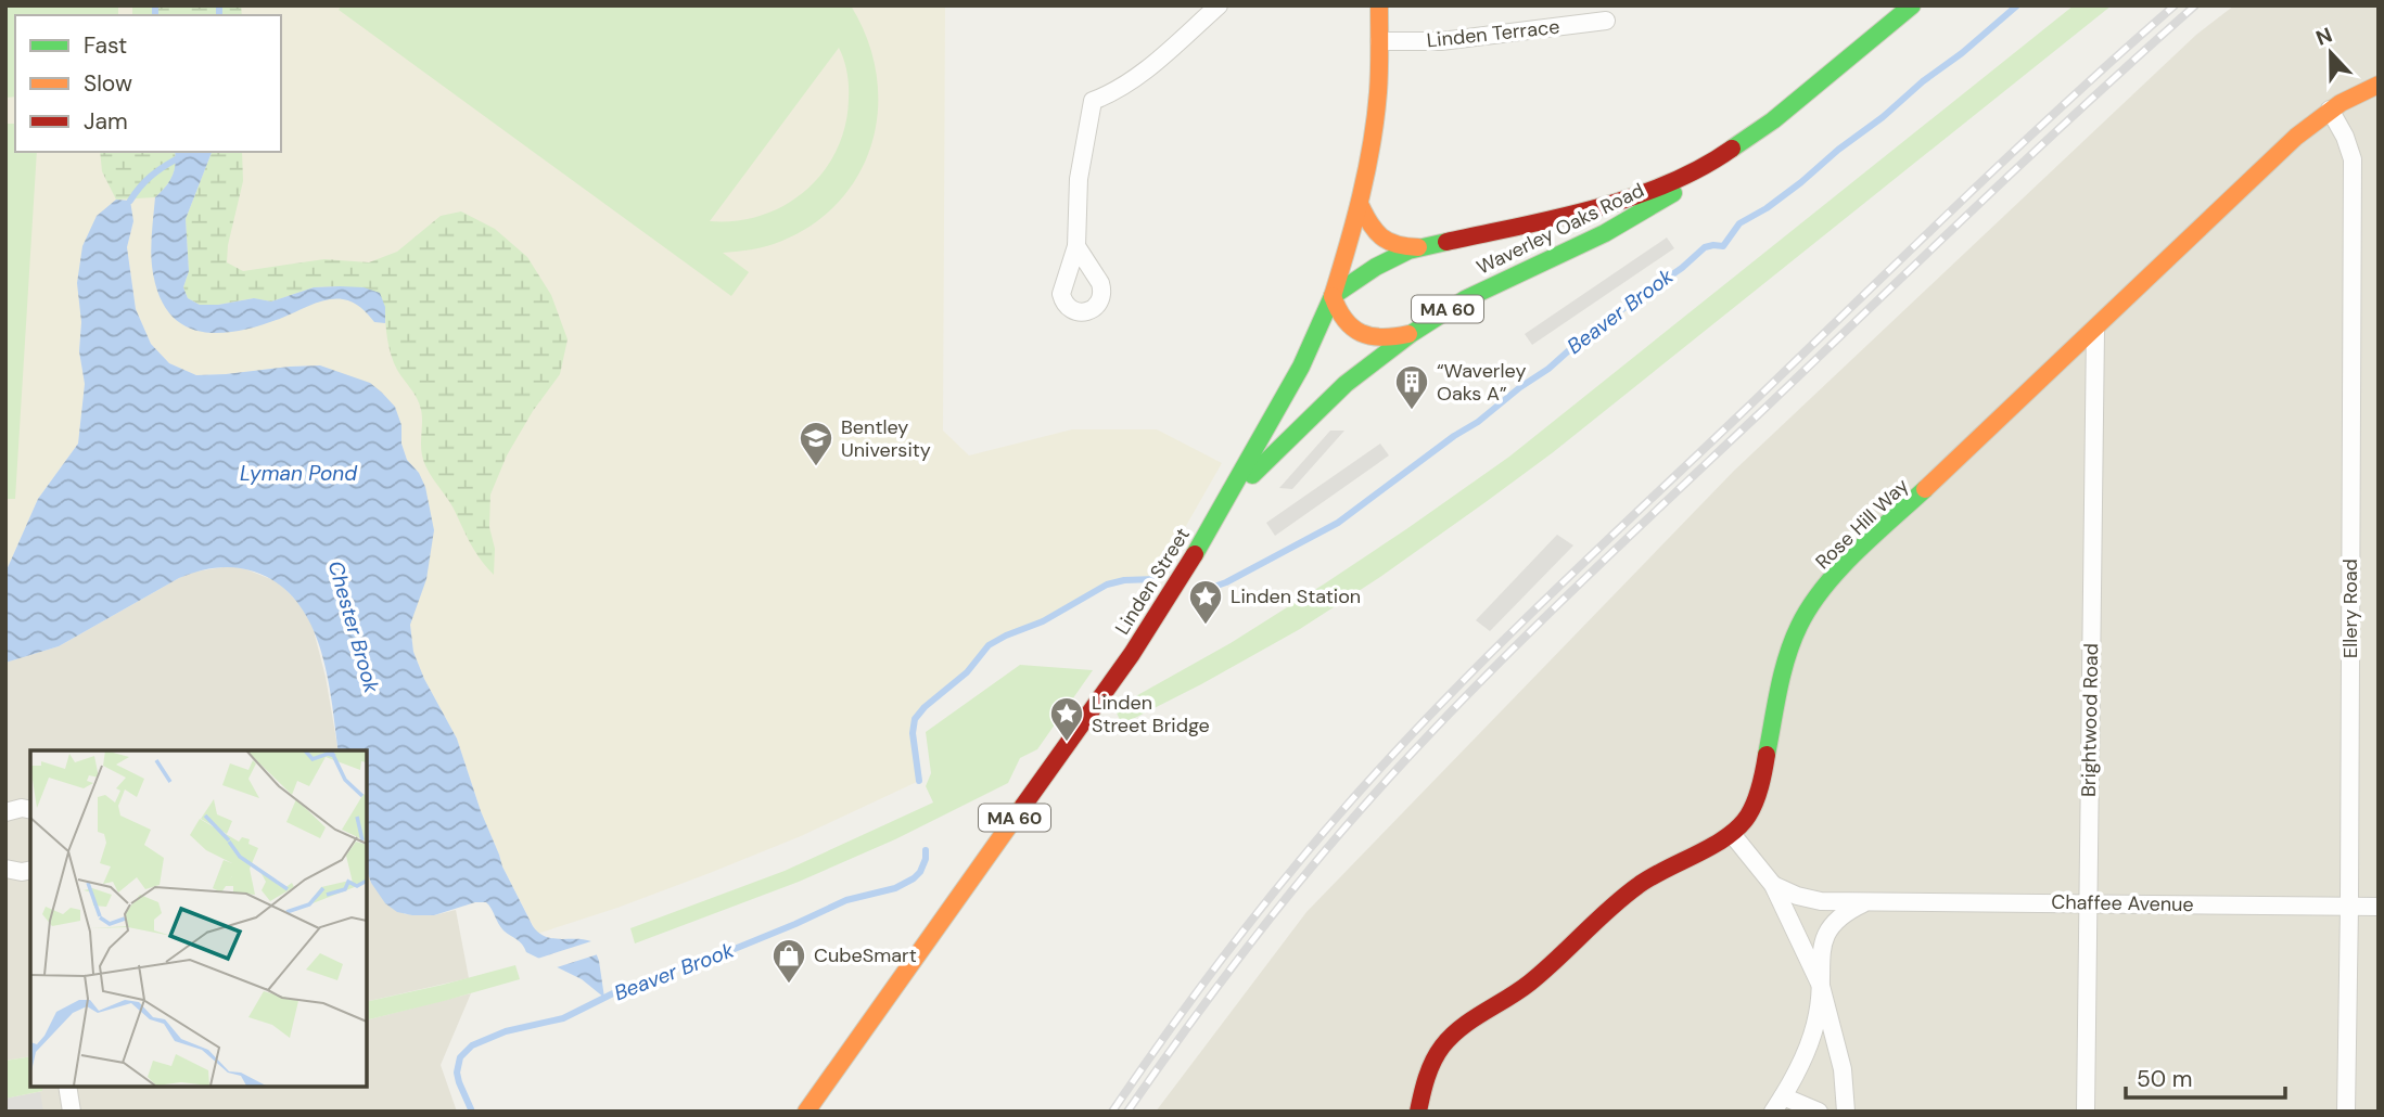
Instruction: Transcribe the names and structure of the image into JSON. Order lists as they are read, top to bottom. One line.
{"streets":{"main road":["Waverley Oaks Road","MA 60","Rose Hill Way","Linden Street"],"street":["Linden Terrace","Ellery Road","Brightwood Road","Chaffee Avenue"]},"crossings":[["Linden Terrace","Linden Street"],["Waverley Oaks Road","Linden Street"],["Rose Hill Way","Ellery Road"],["Rose Hill Way","Brightwood Road"],["Ellery Road","Chaffee Avenue"],["Brightwood Road","Chaffee Avenue"]],"water":["Beaver Brook","Lyman Pond","Chester Brook"],"places":{"building":["“Waverley Oaks A”"],"school or university":["Bentley University"],"place":["Linden Station","Linden Street Bridge"],"shop":["CubeSmart"]},"legend":["Fast","Slow","Jam"],"scale_bar":"50 m","north":"top"}
